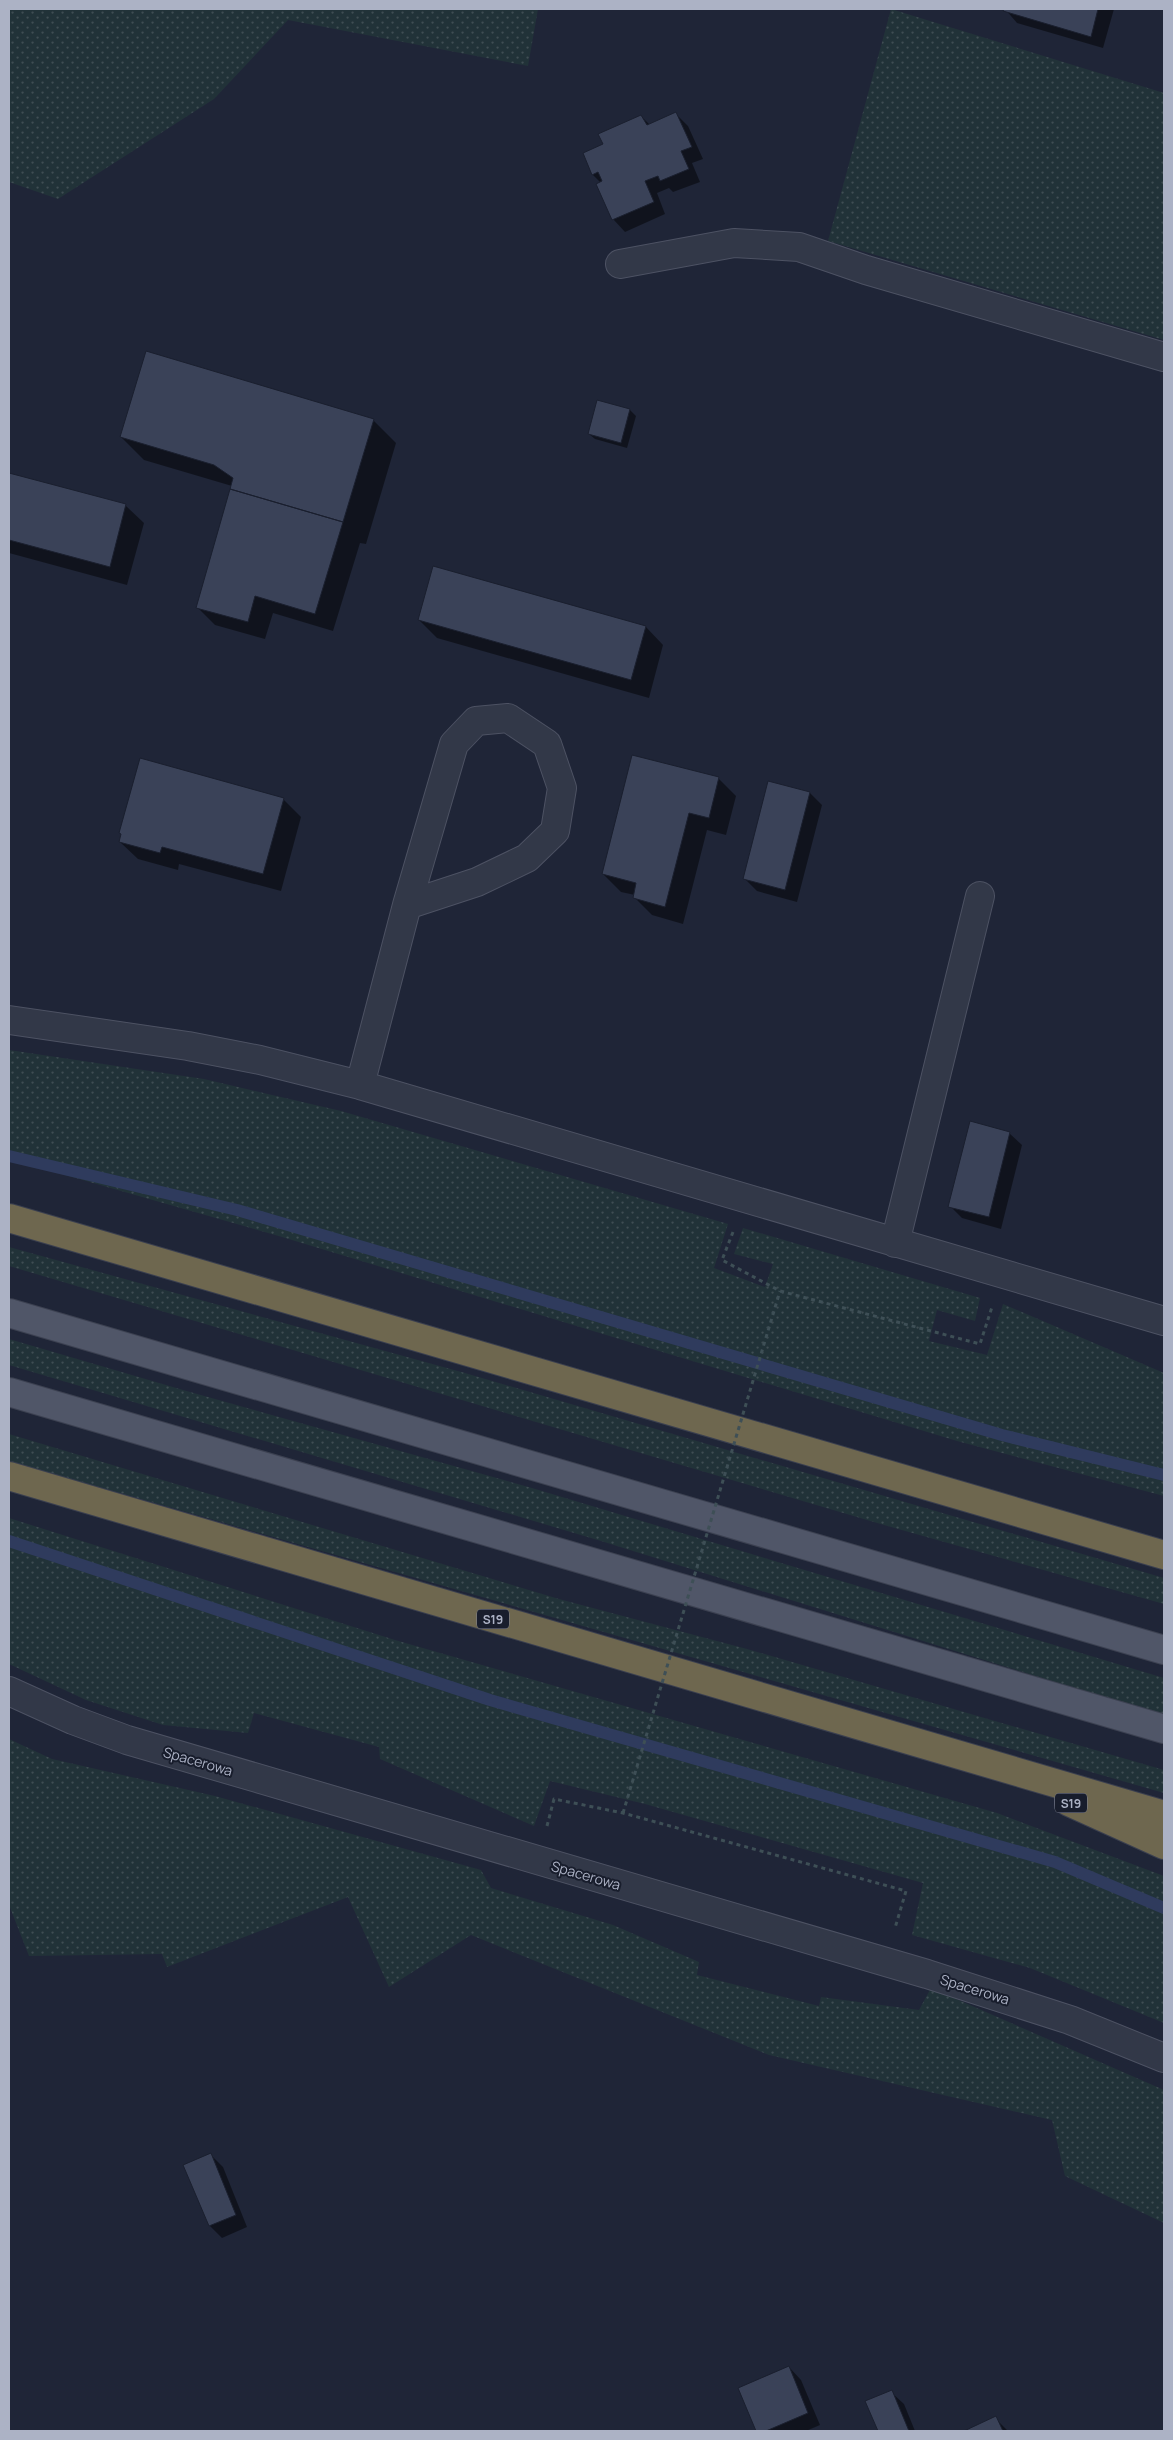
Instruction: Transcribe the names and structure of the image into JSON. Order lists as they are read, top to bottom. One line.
{"streets":{"highway":["S19"],"street":["Spacerowa"]}}
